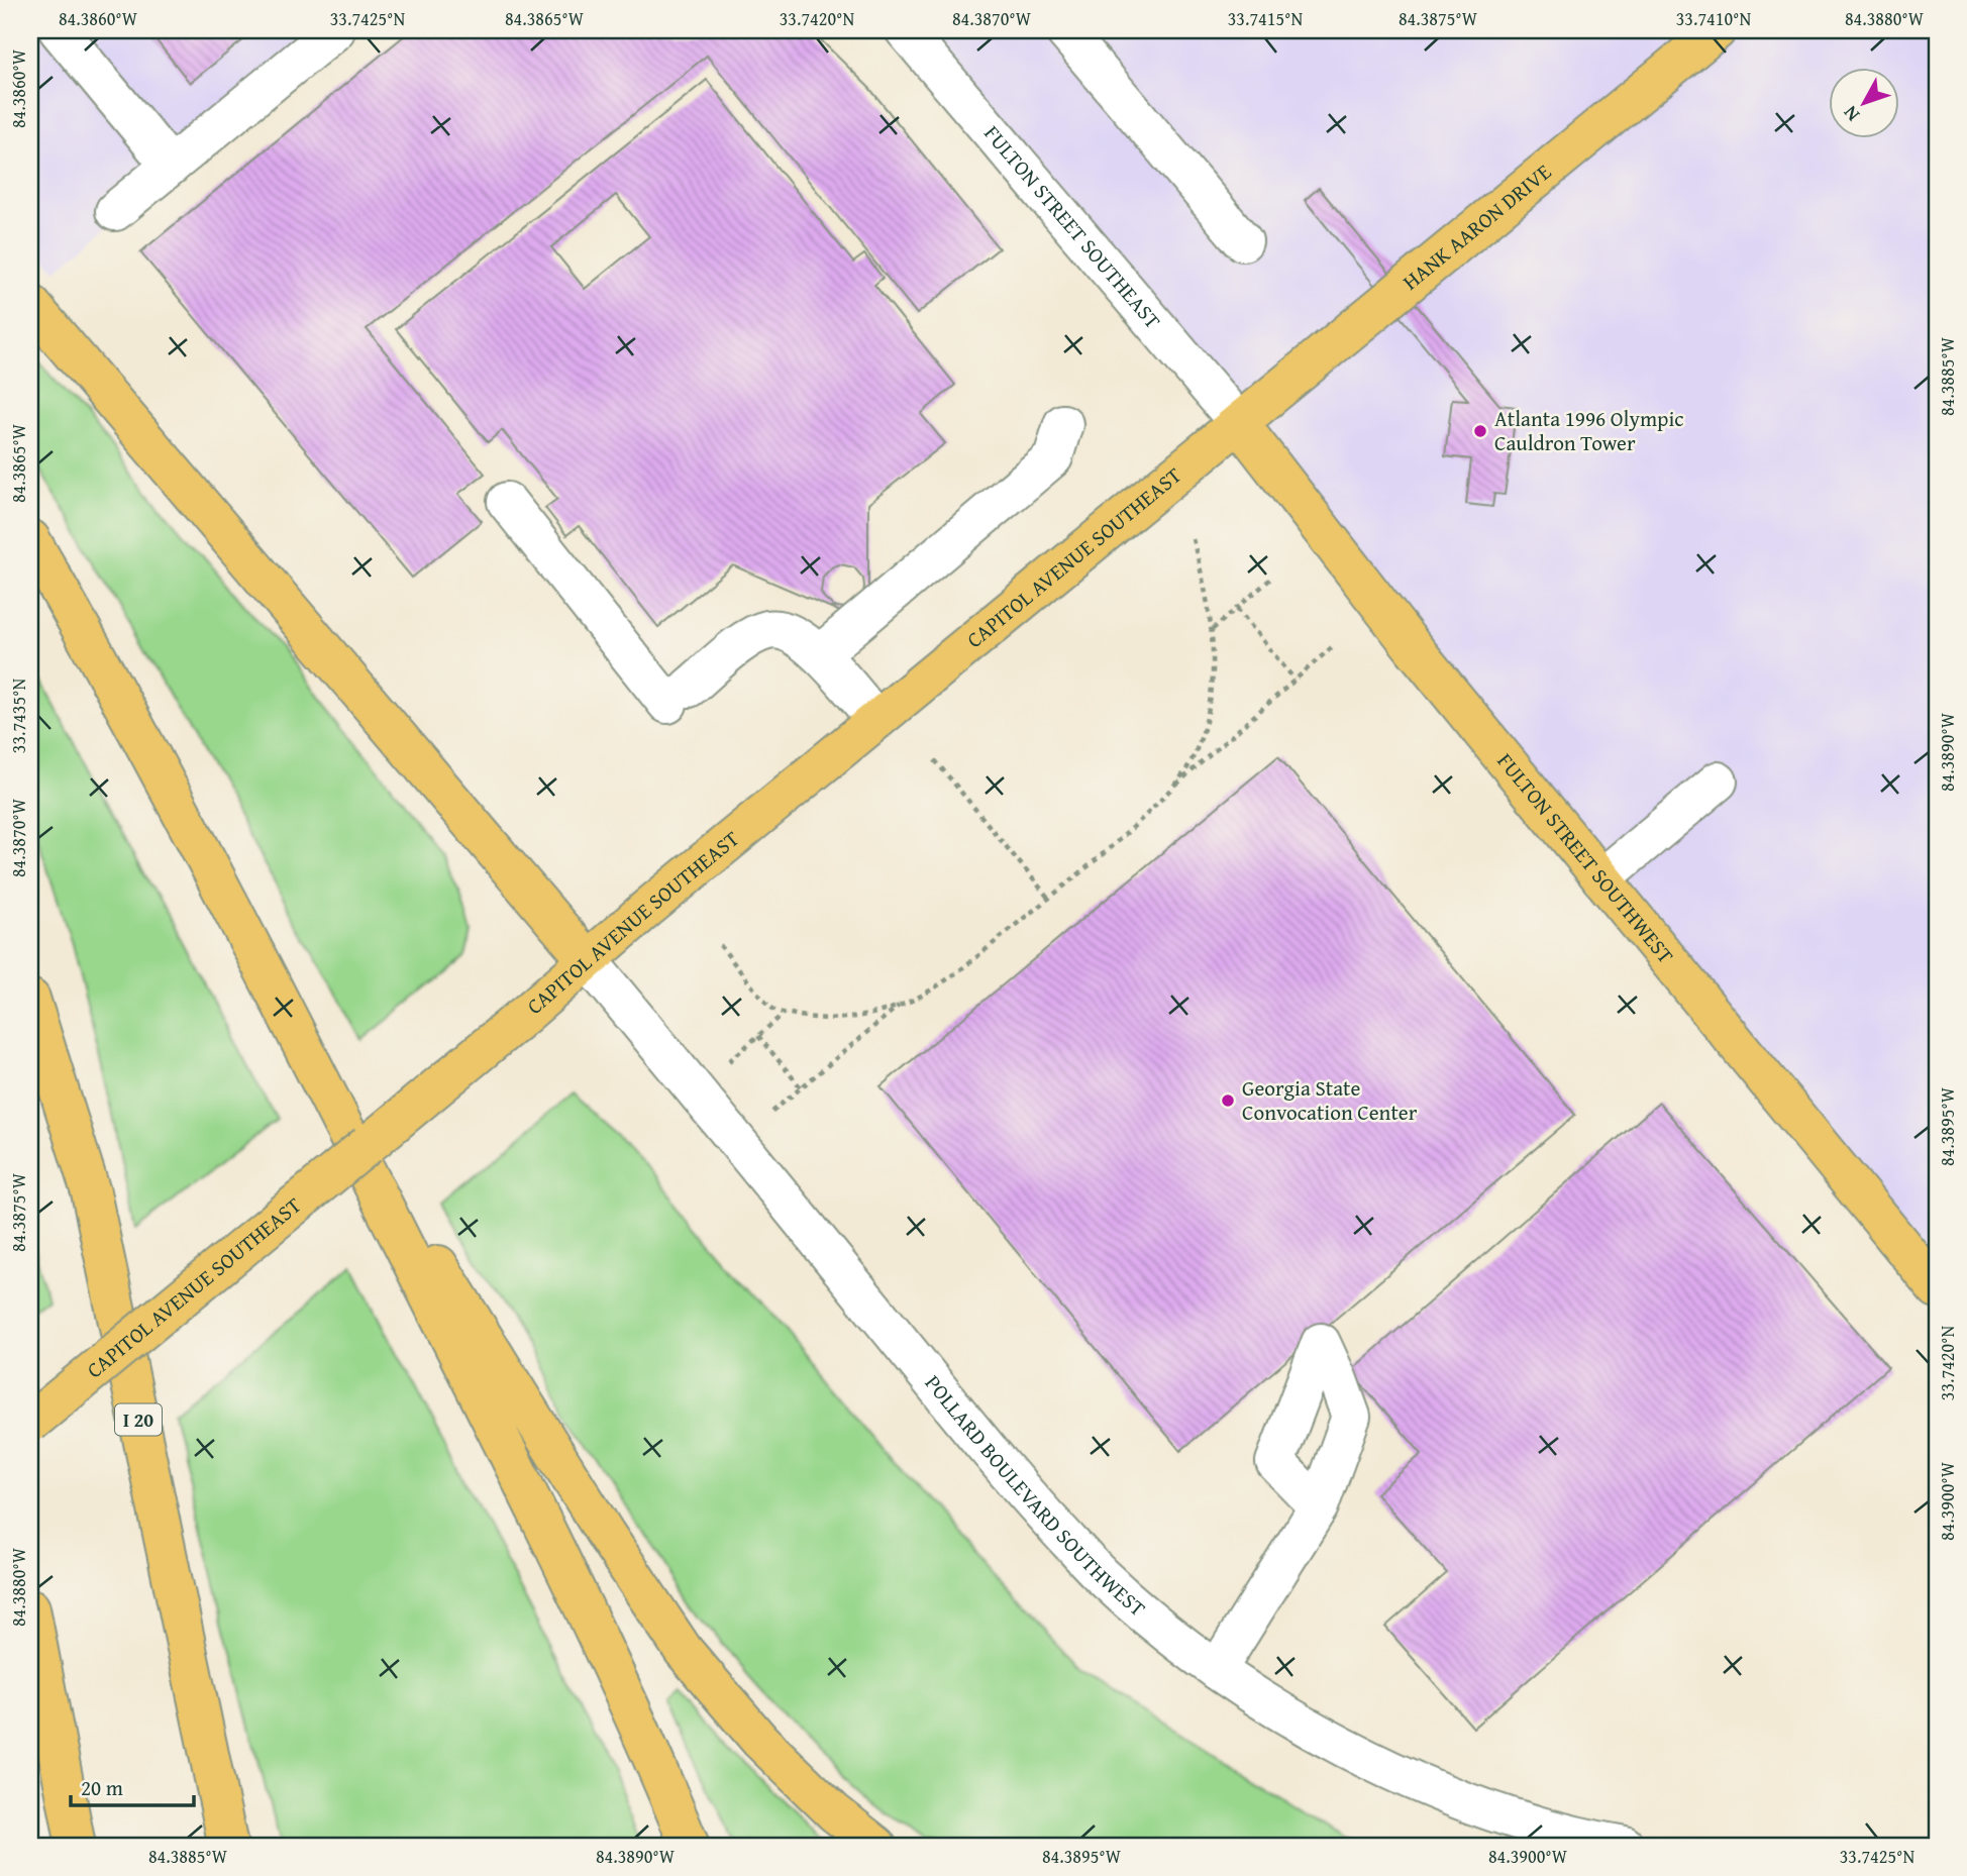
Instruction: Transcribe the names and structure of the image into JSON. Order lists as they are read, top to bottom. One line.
{"streets":{"main road":["HANK AARON DRIVE","CAPITOL AVENUE SOUTHEAST","FULTON STREET SOUTHWEST","I 20"],"street":["FULTON STREET SOUTHEAST","POLLARD BOULEVARD SOUTHWEST"]},"crossings":[["HANK AARON DRIVE","FULTON STREET SOUTHEAST"],["HANK AARON DRIVE","CAPITOL AVENUE SOUTHEAST"],["HANK AARON DRIVE","FULTON STREET SOUTHWEST"],["FULTON STREET SOUTHEAST","CAPITOL AVENUE SOUTHEAST"],["FULTON STREET SOUTHEAST","FULTON STREET SOUTHWEST"],["CAPITOL AVENUE SOUTHEAST","FULTON STREET SOUTHWEST"],["CAPITOL AVENUE SOUTHEAST","POLLARD BOULEVARD SOUTHWEST"]],"places":["Atlanta 1996 Olympic Cauldron Tower","Georgia State Convocation Center"],"scale_bar":"20 m","north":"bottom left","coordinates":["84.3860°W","33.7425°N","84.3865°W","33.7420°N","84.3870°W","33.7415°N","84.3875°W","33.7410°N","84.3880°W","84.3885°W","33.7435°N","84.3890°W","84.3895°W","84.3900°W"]}
